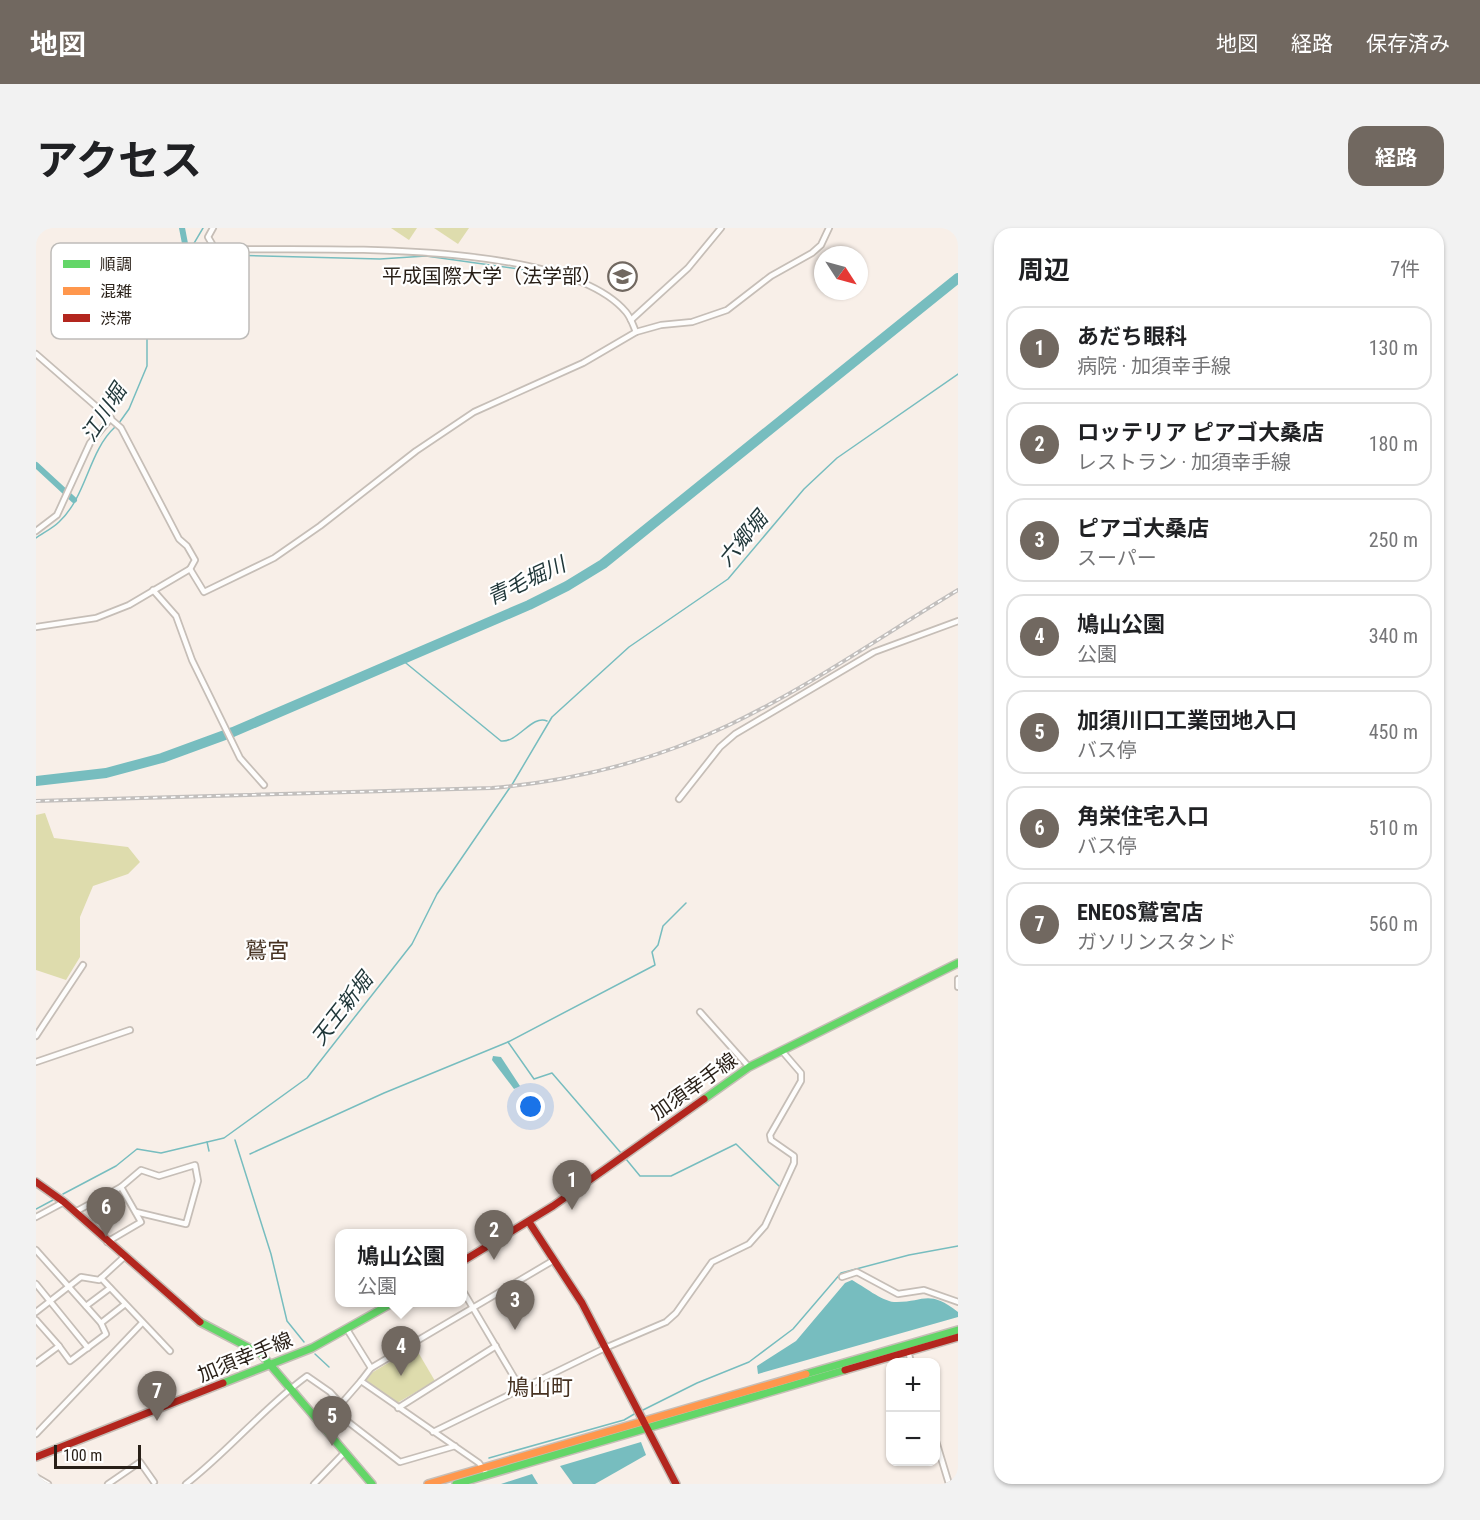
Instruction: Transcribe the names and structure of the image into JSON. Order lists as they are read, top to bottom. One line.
{"streets":{"street":["加須幸手線"]},"districts":["鷲宮","鳩山町"],"water":["江川堀","六郷堀","青毛堀川","天王新堀"],"places":{"school or university":["平成国際大学（法学部）"]},"legend":["順調","混雑","渋滞"],"scale_bar":"100 m","north":"bottom right","page":{"header":"地図","nav":["地図","経路","保存済み"],"title":"アクセス","buttons":"経路","heading":["周辺","7件"],"list":[{"mark":"1","name":"あだち眼科","note":"病院 · 加須幸手線","value":"130 m"},{"mark":"2","name":"ロッテリア ピアゴ大桑店","note":"レストラン · 加須幸手線","value":"180 m"},{"mark":"3","name":"ピアゴ大桑店","note":"スーパー","value":"250 m"},{"mark":"4","name":"鳩山公園","note":"公園","value":"340 m"},{"mark":"5","name":"加須川口工業団地入口","note":"バス停","value":"450 m"},{"mark":"6","name":"角栄住宅入口","note":"バス停","value":"510 m"},{"mark":"7","name":"ENEOS鷲宮店","note":"ガソリンスタンド","value":"560 m"}],"pins":["1","6","2","3","4","7","5"],"popup":["鳩山公園","公園"],"map_buttons":["+","−"],"scale":"100 m"}}
